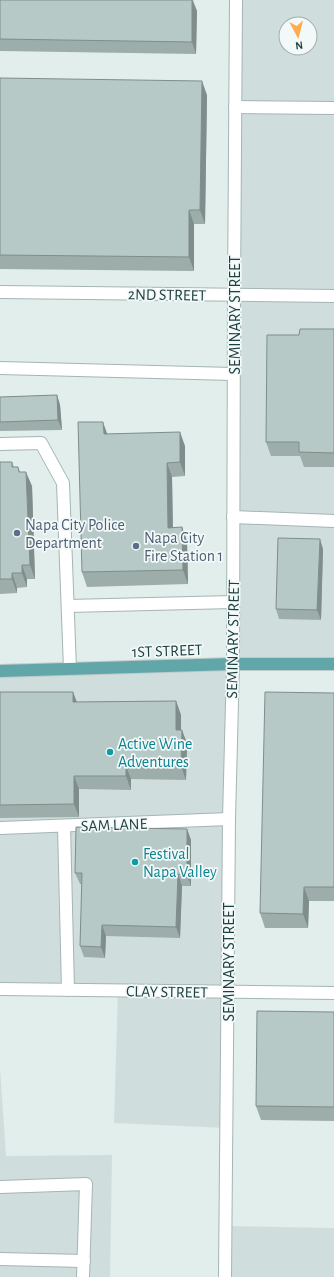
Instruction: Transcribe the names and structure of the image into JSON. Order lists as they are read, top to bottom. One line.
{"streets":{"main road":["1ST STREET"],"street":["2ND STREET","SEMINARY STREET","SAM LANE","CLAY STREET"]},"crossings":[["2ND STREET","SEMINARY STREET"],["SEMINARY STREET","1ST STREET"],["SEMINARY STREET","SAM LANE"],["SEMINARY STREET","CLAY STREET"]],"places":["Napa City Police Department","Napa City Fire Station 1","Active Wine Adventures","Festival Napa Valley"],"north":"bottom"}
